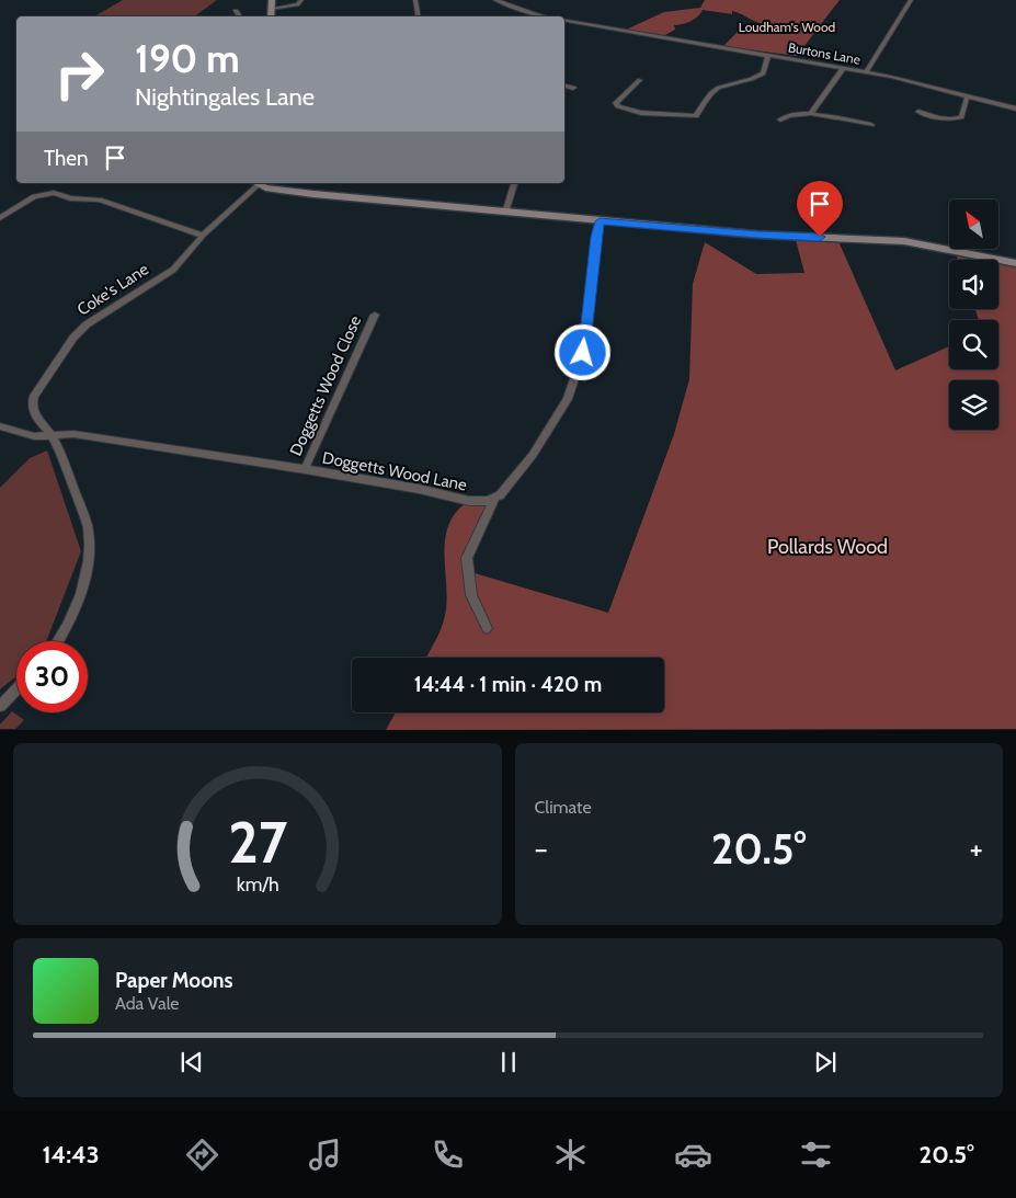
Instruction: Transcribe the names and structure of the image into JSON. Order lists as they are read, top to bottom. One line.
{"streets":{"street":["Burtons Lane","Coke's Lane","Doggetts Wood Close","Doggetts Wood Lane"]},"crossings":[["Coke's Lane","Doggetts Wood Lane"],["Doggetts Wood Close","Doggetts Wood Lane"]],"parks":["Loudham's Wood","Pollards Wood"],"north":"top left","page":{"turn":["190 m","Nightingales Lane"],"then":"Then","limit":"30","trip":"14:44 · 1 min · 420 m","tile":"Climate","heat":["−","20.5°","+"],"song":["Paper Moons","Ada Vale"],"tabs":["14:43","20.5°"],"gauge":["27","km/h"]}}
